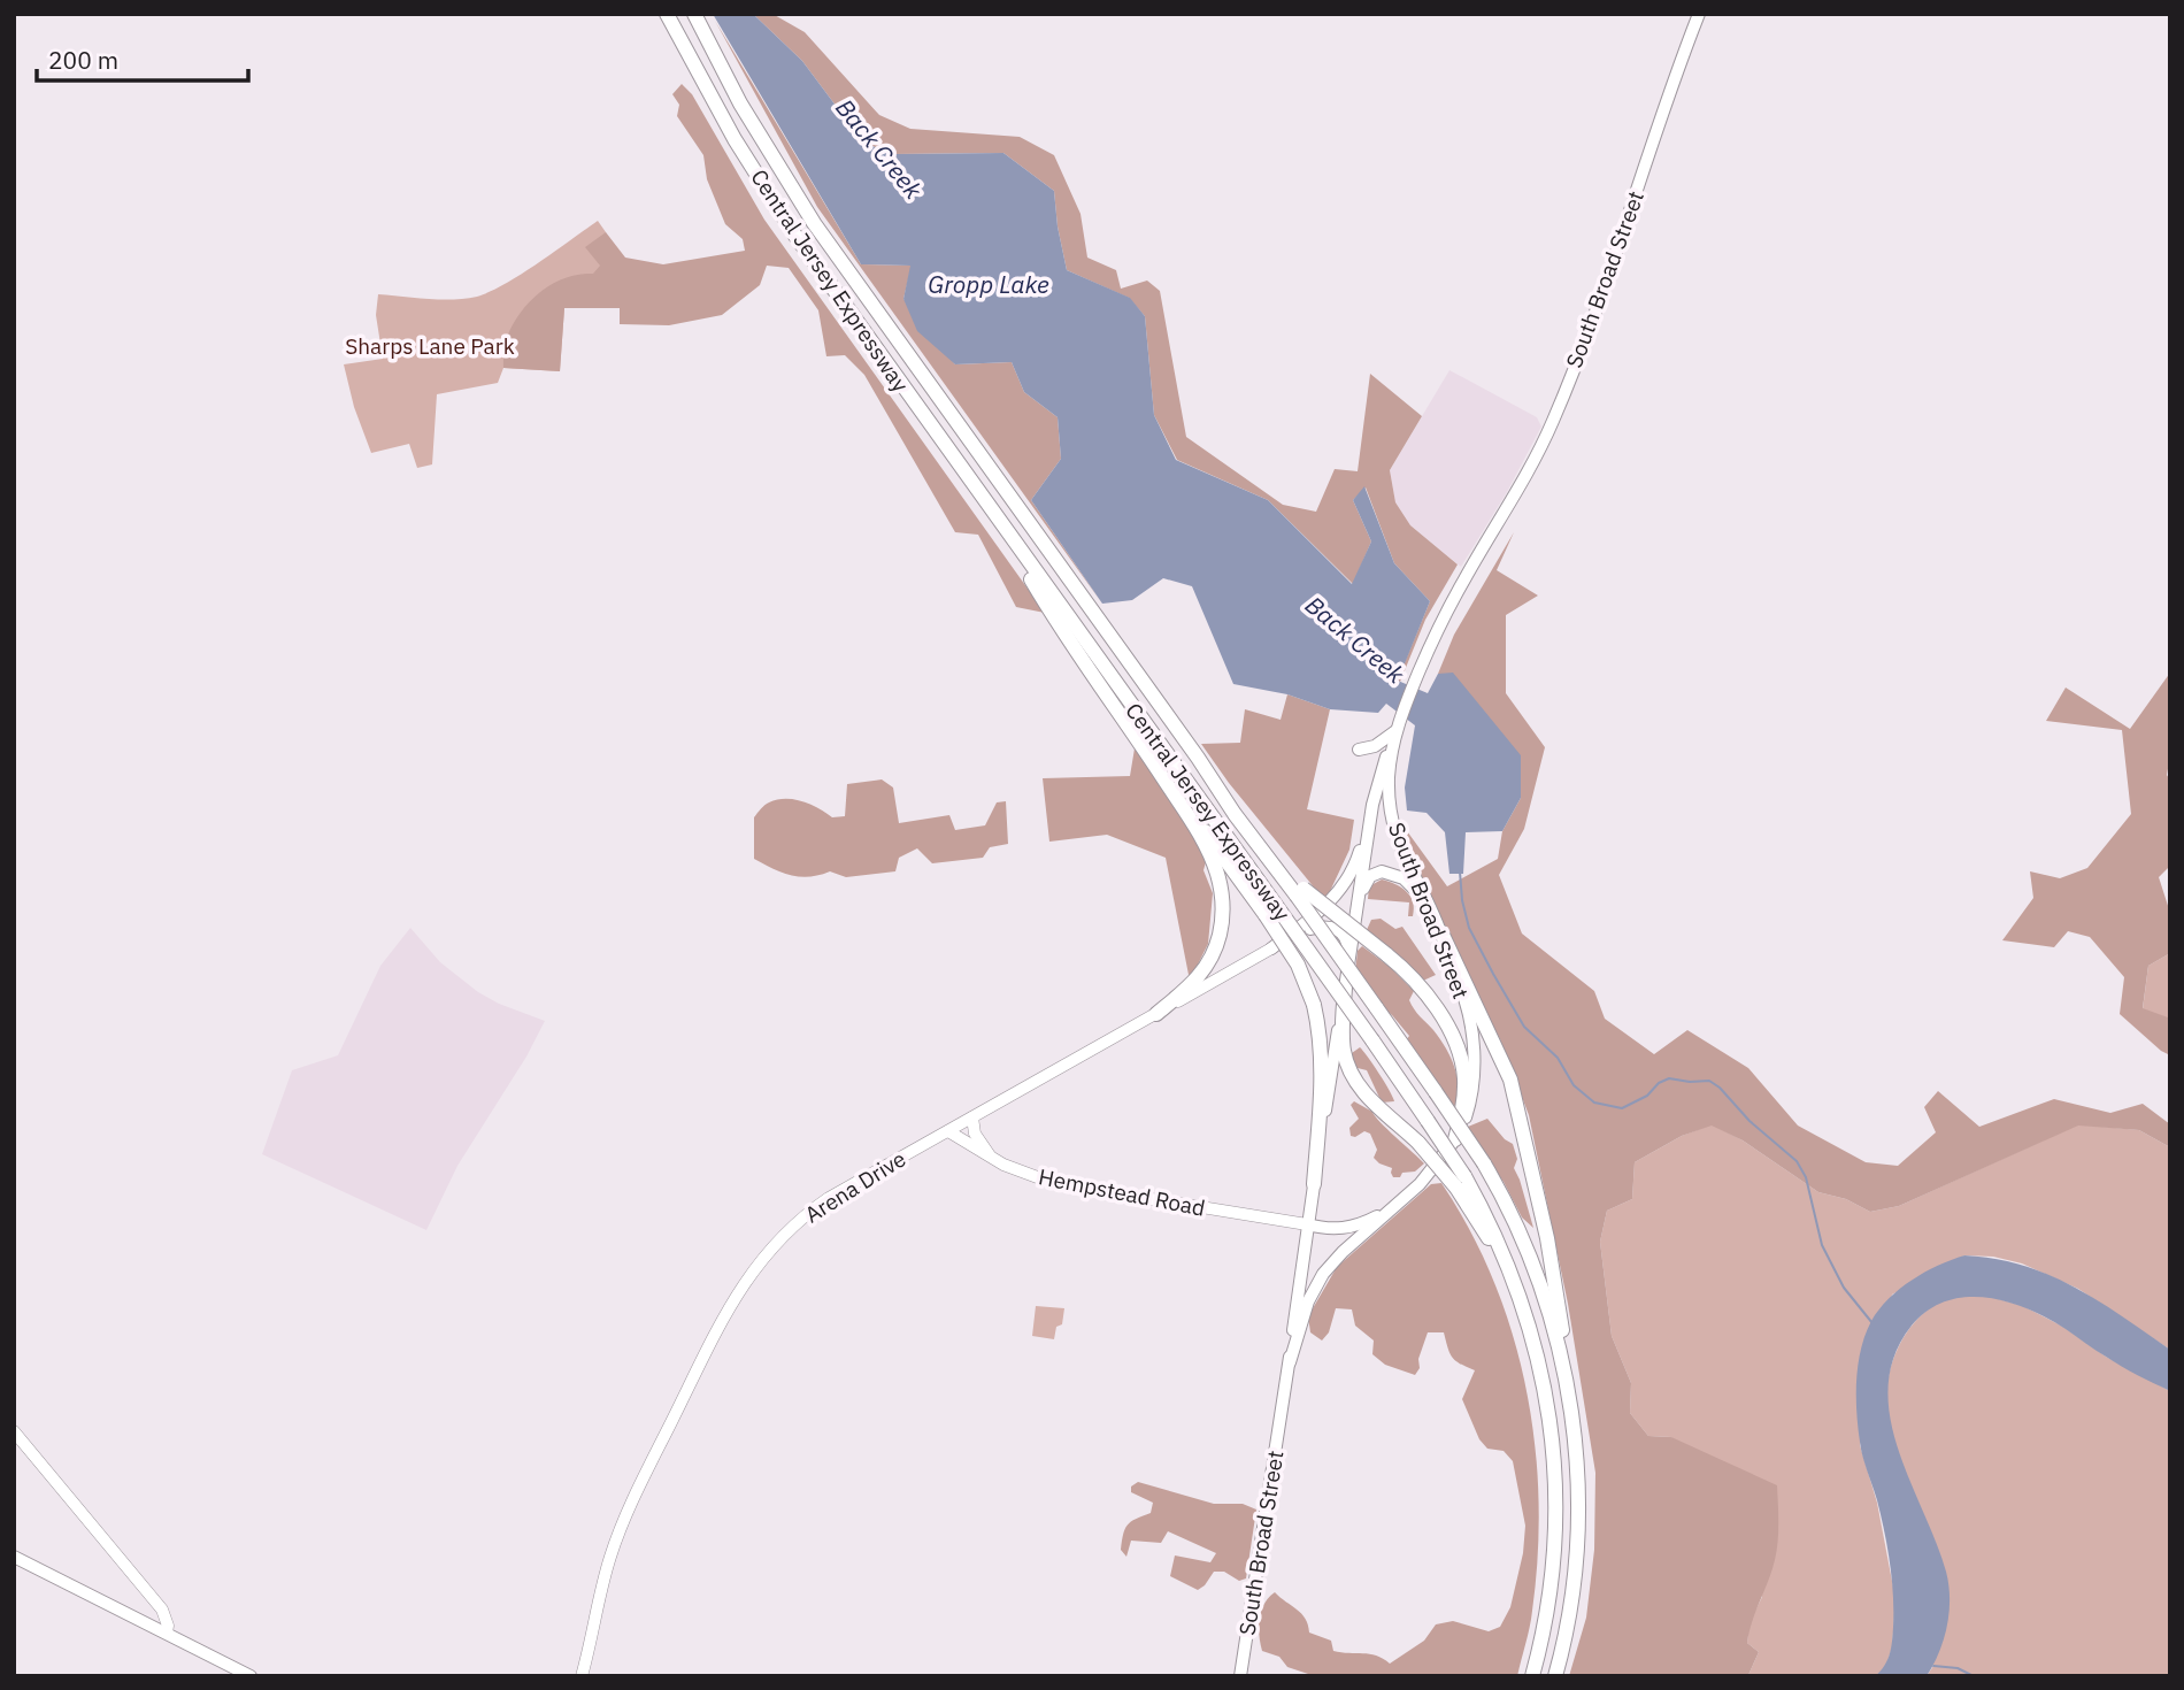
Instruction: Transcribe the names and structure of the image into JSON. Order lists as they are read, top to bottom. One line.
{"streets":{"highway":["Central Jersey Expressway"],"main road":["South Broad Street","Arena Drive","Hempstead Road"]},"crossings":[["South Broad Street","Hempstead Road"],["Arena Drive","Hempstead Road"]],"water":["Back Creek","Gropp Lake"],"parks":["Sharps Lane Park"],"scale_bar":"200 m"}
